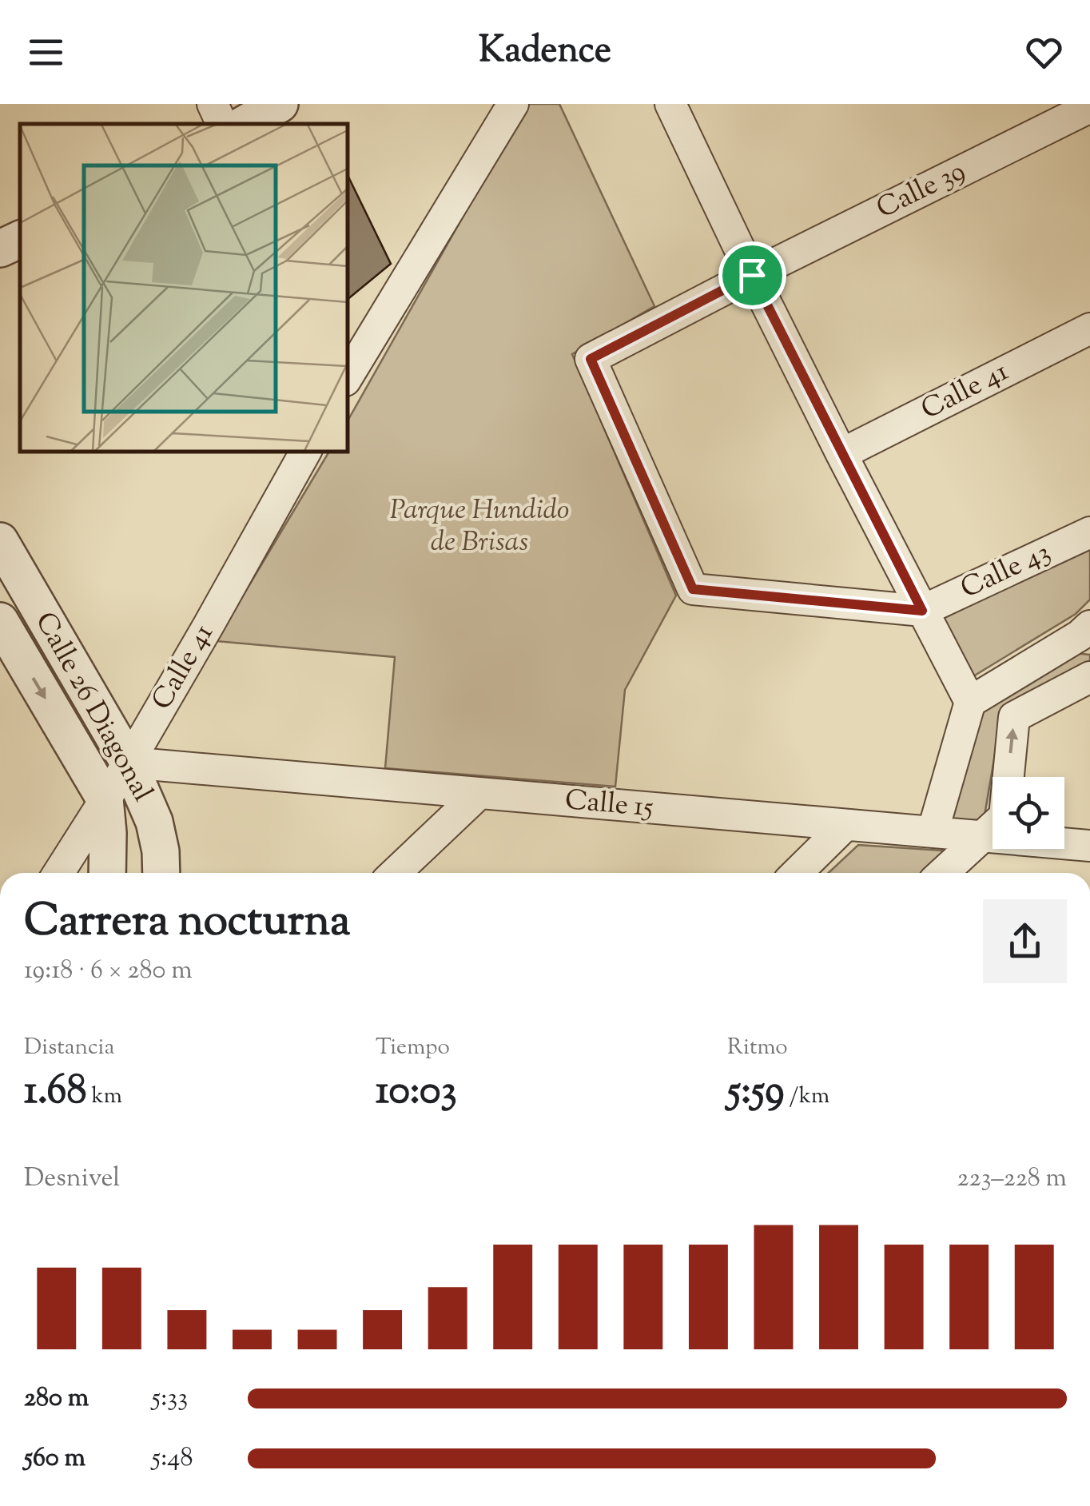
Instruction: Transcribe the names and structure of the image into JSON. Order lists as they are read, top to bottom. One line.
{"streets":{"street":["Calle 39","Calle 41","Calle 43","Calle 26 Diagonal","Calle 15"]},"crossings":[["Calle 39","Calle 43"],["Calle 41","Calle 26 Diagonal"],["Calle 41","Calle 15"],["Calle 26 Diagonal","Calle 15"]],"parks":["Parque Hundido de Brisas"],"page":{"header":"Kadence","heading":["Carrera nocturna","19:18 · 6 × 280 m"],"stats":[["Distancia","1.68 km"],["Tiempo","10:03"],["Ritmo","5:59 /km"]],"chart":["Desnivel","223–228 m"],"list":[{"name":"280 m","note":"5:33"},{"name":"560 m","note":"5:48"}]}}
